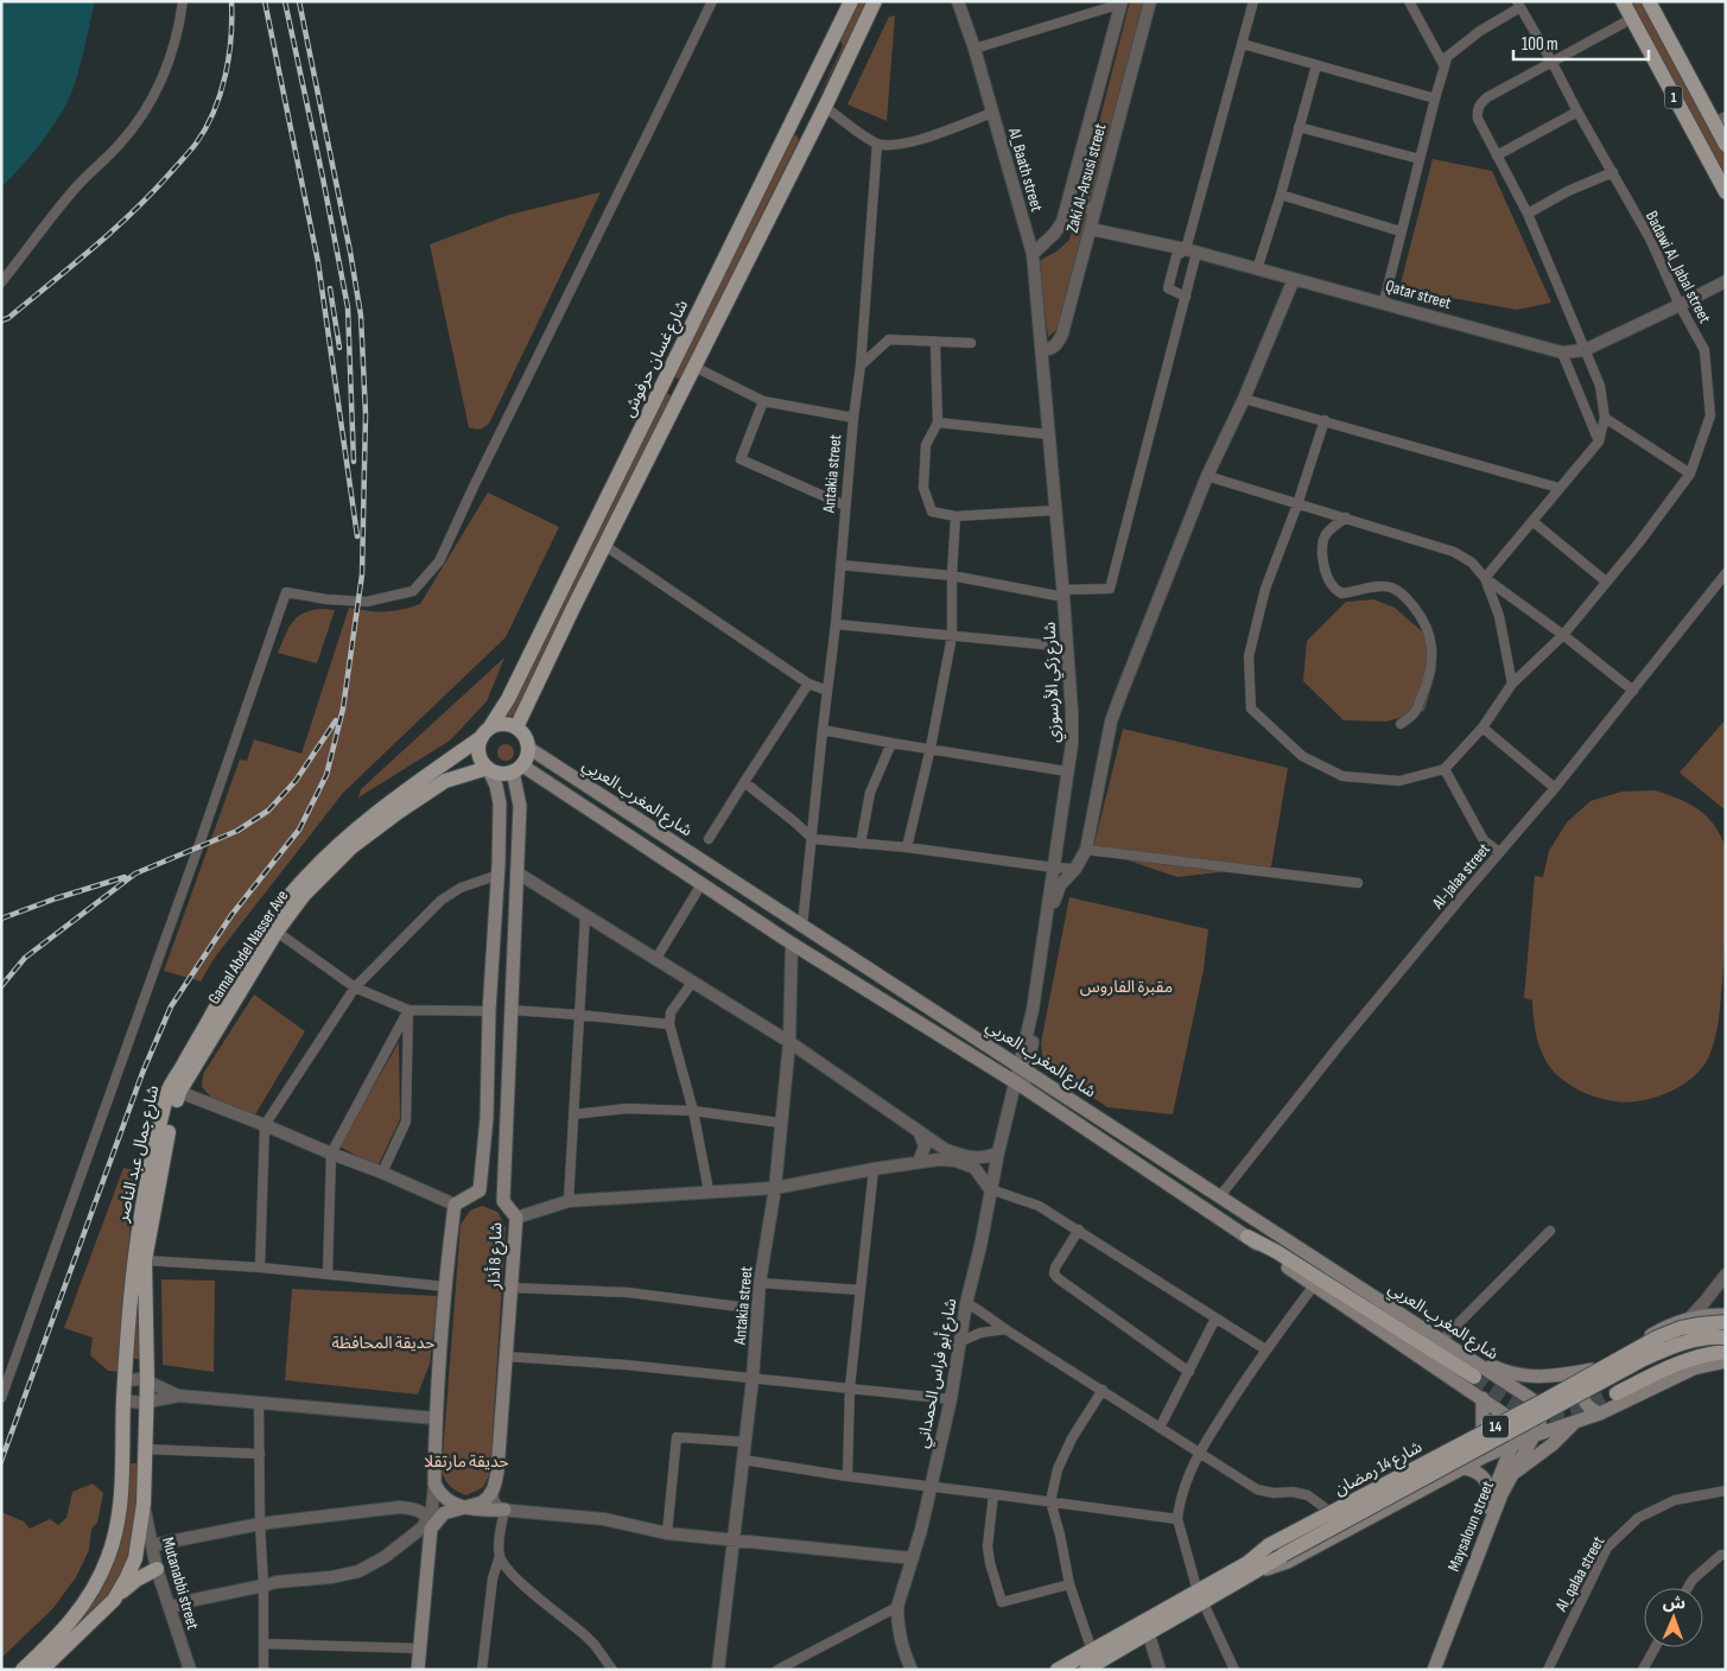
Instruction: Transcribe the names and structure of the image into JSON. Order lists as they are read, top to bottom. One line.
{"streets":{"main road":["1","شارع غسان حرفوش","شارع المغرب العربي","Gamal Abdel Nasser Ave","شارع جمال عبد الناصر","شارع 8 أذار","14","شارع 14 رمضان","Maysaloun street"],"street":["Al_Baath street","Zaki Al-Arsusi street","Badawi Al_Jabal street","Qatar street","Antakia street","شارع زكي الأرسوزي","Al-Jalaa street","شارع أبو فراس الحمداني","Al_qalaa street","Mutanabbi street"]},"crossings":[["Al_Baath street","Zaki Al-Arsusi street"],["Al_Baath street","شارع زكي الأرسوزي"],["Zaki Al-Arsusi street","Qatar street"],["Zaki Al-Arsusi street","شارع زكي الأرسوزي"],["Badawi Al_Jabal street","Qatar street"],["شارع غسان حرفوش","شارع المغرب العربي"],["شارع غسان حرفوش","Gamal Abdel Nasser Ave"],["شارع غسان حرفوش","شارع جمال عبد الناصر"],["شارع غسان حرفوش","شارع 8 أذار"],["Antakia street","شارع المغرب العربي"],["شارع زكي الأرسوزي","شارع المغرب العربي"],["شارع زكي الأرسوزي","شارع أبو فراس الحمداني"],["شارع المغرب العربي","Al-Jalaa street"],["شارع المغرب العربي","Gamal Abdel Nasser Ave"],["شارع المغرب العربي","شارع جمال عبد الناصر"],["شارع المغرب العربي","شارع 8 أذار"],["شارع المغرب العربي","شارع أبو فراس الحمداني"],["شارع المغرب العربي","Maysaloun street"],["Gamal Abdel Nasser Ave","شارع جمال عبد الناصر"],["Gamal Abdel Nasser Ave","شارع 8 أذار"],["شارع جمال عبد الناصر","شارع 8 أذار"],["شارع جمال عبد الناصر","Mutanabbi street"]],"parks":["مقبرة الفاروس","حديقة المحافظة","حديقة مارتقلا"],"scale_bar":"100 m","north":"top"}
